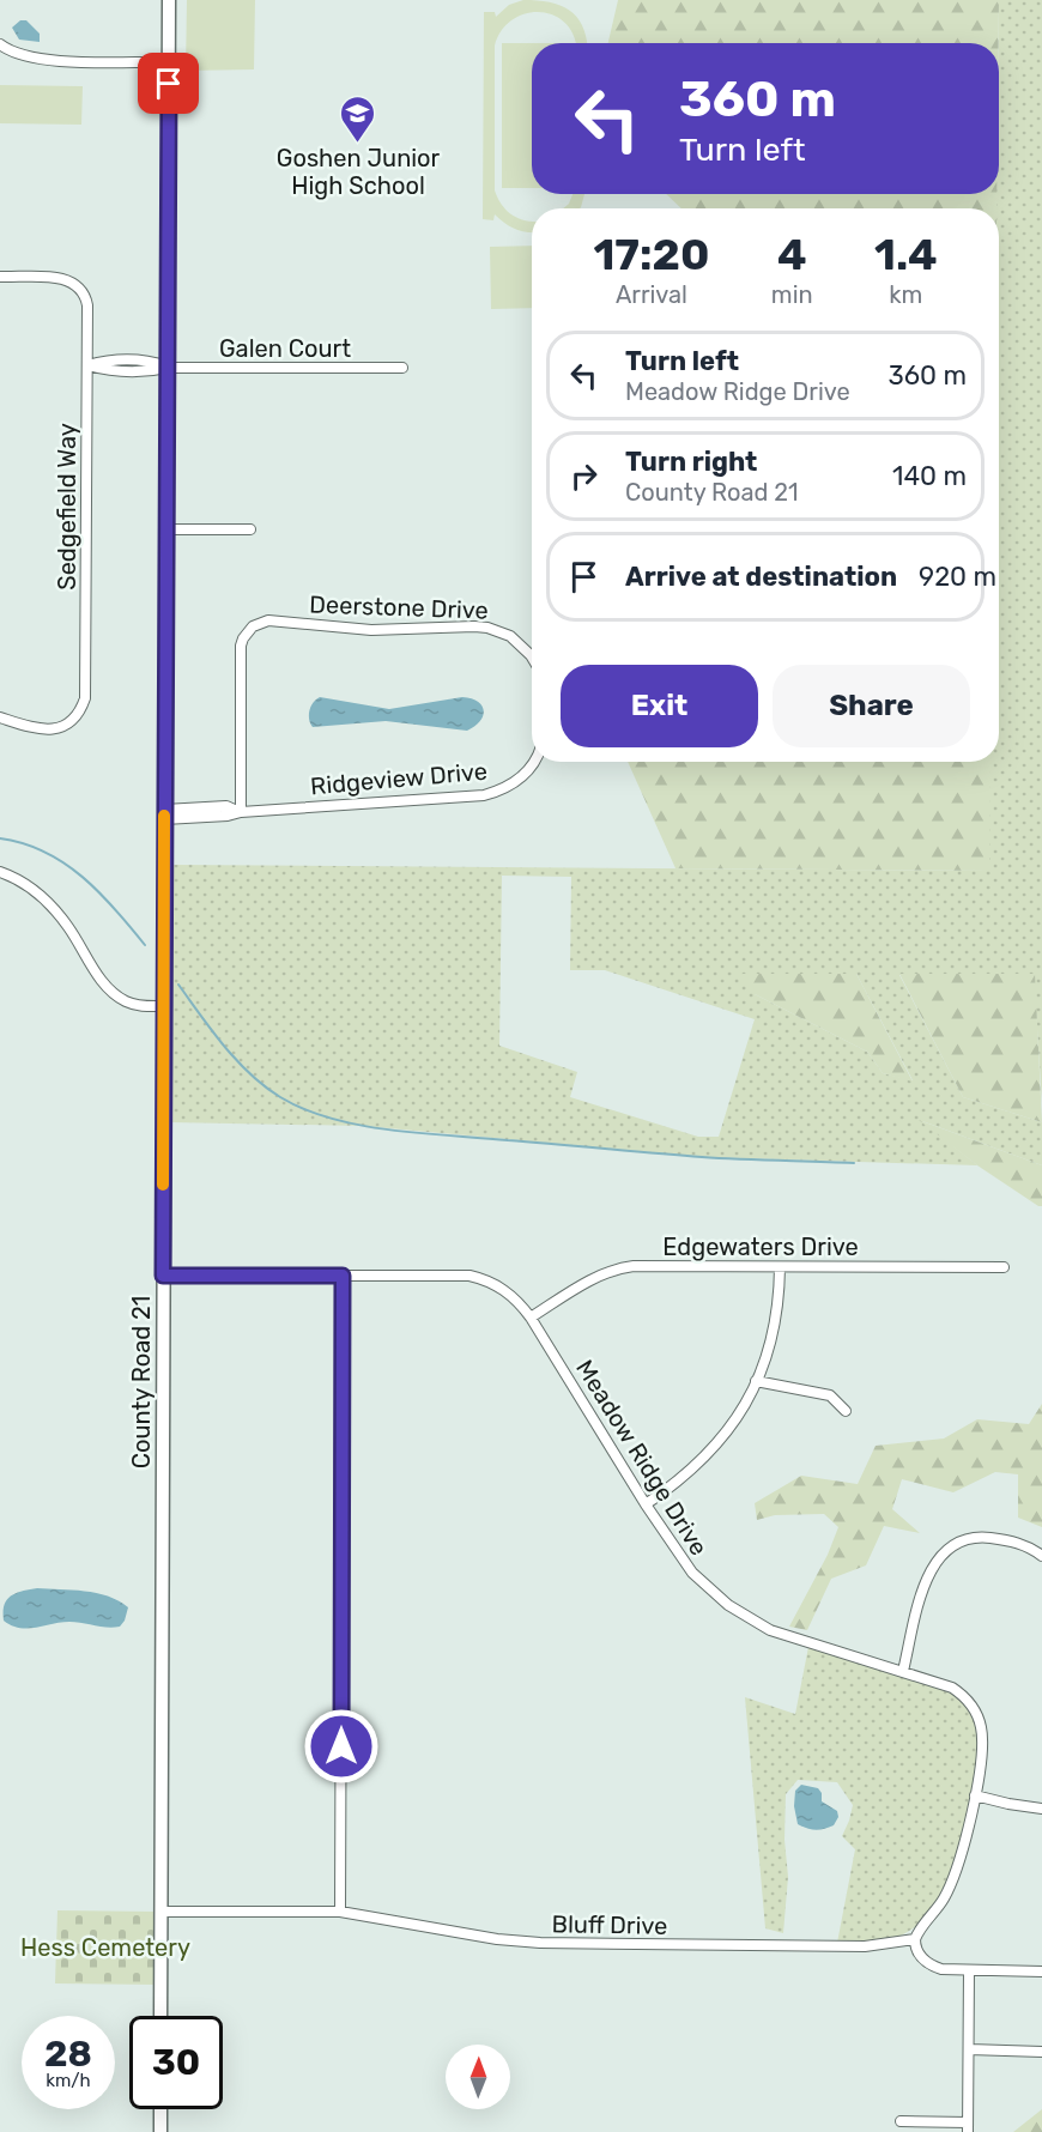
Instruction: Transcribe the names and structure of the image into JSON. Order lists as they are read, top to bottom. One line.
{"streets":{"street":["Galen Court","Sedgefield Way","Deerstone Drive","Ridgeview Drive","Edgewaters Drive","County Road 21","Meadow Ridge Drive","Bluff Drive"]},"crossings":[["Galen Court","Sedgefield Way"],["Galen Court","County Road 21"],["Deerstone Drive","Ridgeview Drive"],["Ridgeview Drive","County Road 21"],["Edgewaters Drive","Meadow Ridge Drive"],["County Road 21","Meadow Ridge Drive"],["County Road 21","Bluff Drive"],["Meadow Ridge Drive","Bluff Drive"]],"parks":["Hess Cemetery"],"places":{"school or university":["Goshen Junior High School"]},"north":"top","page":{"turn":["360 m","Turn left"],"eta":["17:20","Arrival","4","min","1.4","km"],"list":[{"name":"Turn left","note":"Meadow Ridge Drive","value":"360 m"},{"name":"Turn right","note":"County Road 21","value":"140 m"},{"name":"Arrive at destination","value":"920 m"}],"buttons":["Exit","Share"],"speed":"28 km/h","limit":"30"}}
